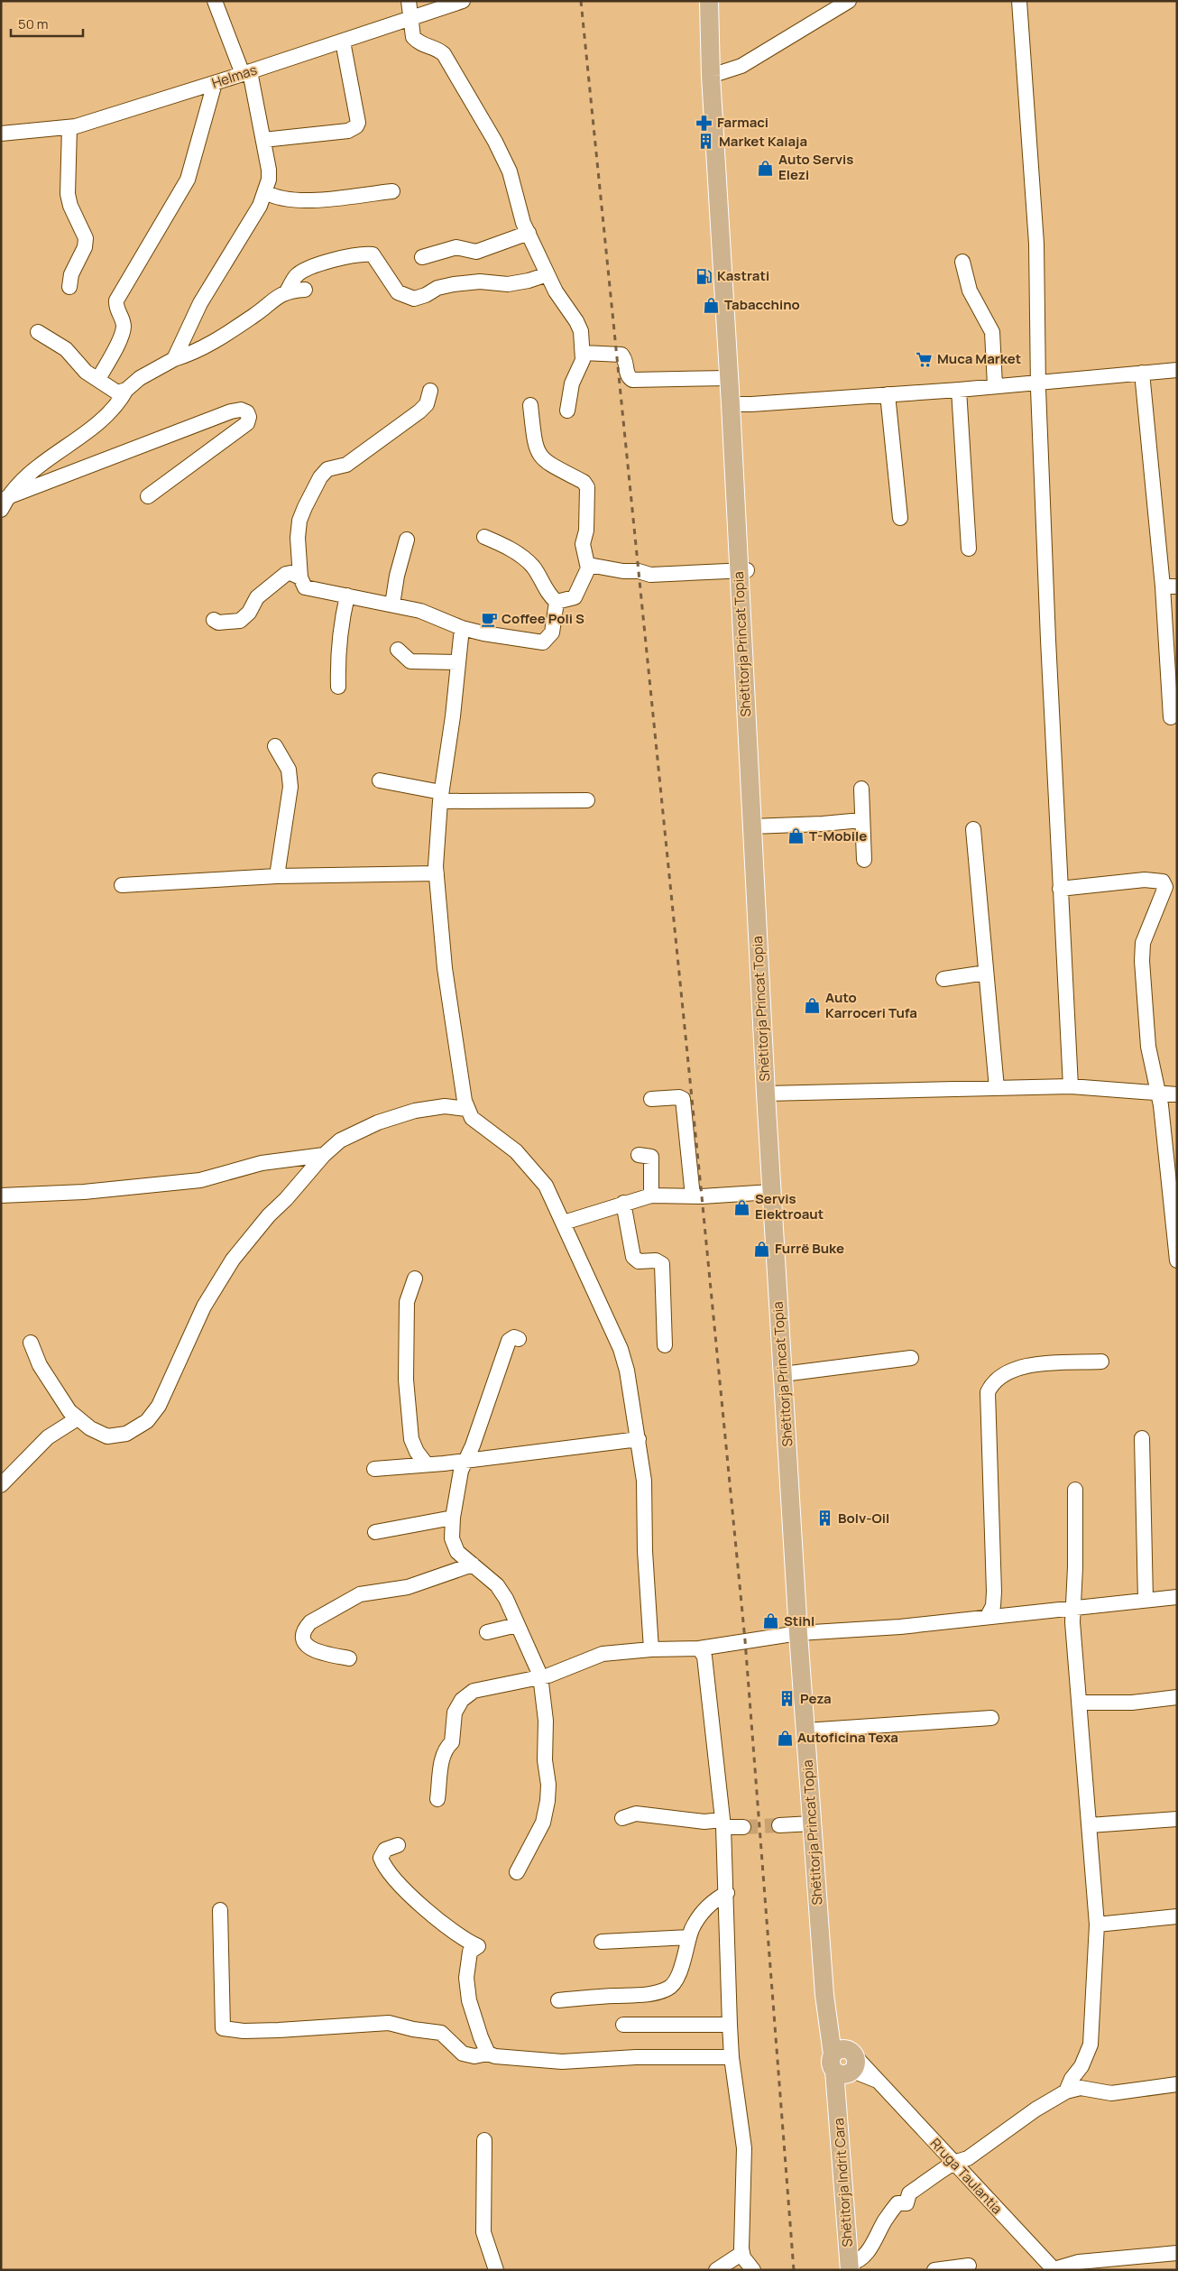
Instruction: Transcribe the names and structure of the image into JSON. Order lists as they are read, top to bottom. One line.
{"streets":{"main road":["Shëtitorja Princat Topia","Shëtitorja Indrit Cara"],"street":["Helmas","Rruga Taulantia"]},"crossings":[["Shëtitorja Princat Topia","Rruga Taulantia"],["Shëtitorja Princat Topia","Shëtitorja Indrit Cara"],["Rruga Taulantia","Shëtitorja Indrit Cara"]],"places":{"pharmacy":["Farmaci"],"building":["Market Kalaja","Bolv-Oil","Peza"],"shop":["Auto Servis Elezi","Tabacchino","T-Mobile","Auto Karroceri Tufa","Servis Elektroaut","Furrë Buke","Stihl","Autoficina Texa"],"fuel station":["Kastrati"],"supermarket":["Muca Market"],"cafe":["Coffee Poli S"]},"scale_bar":"50 m"}
